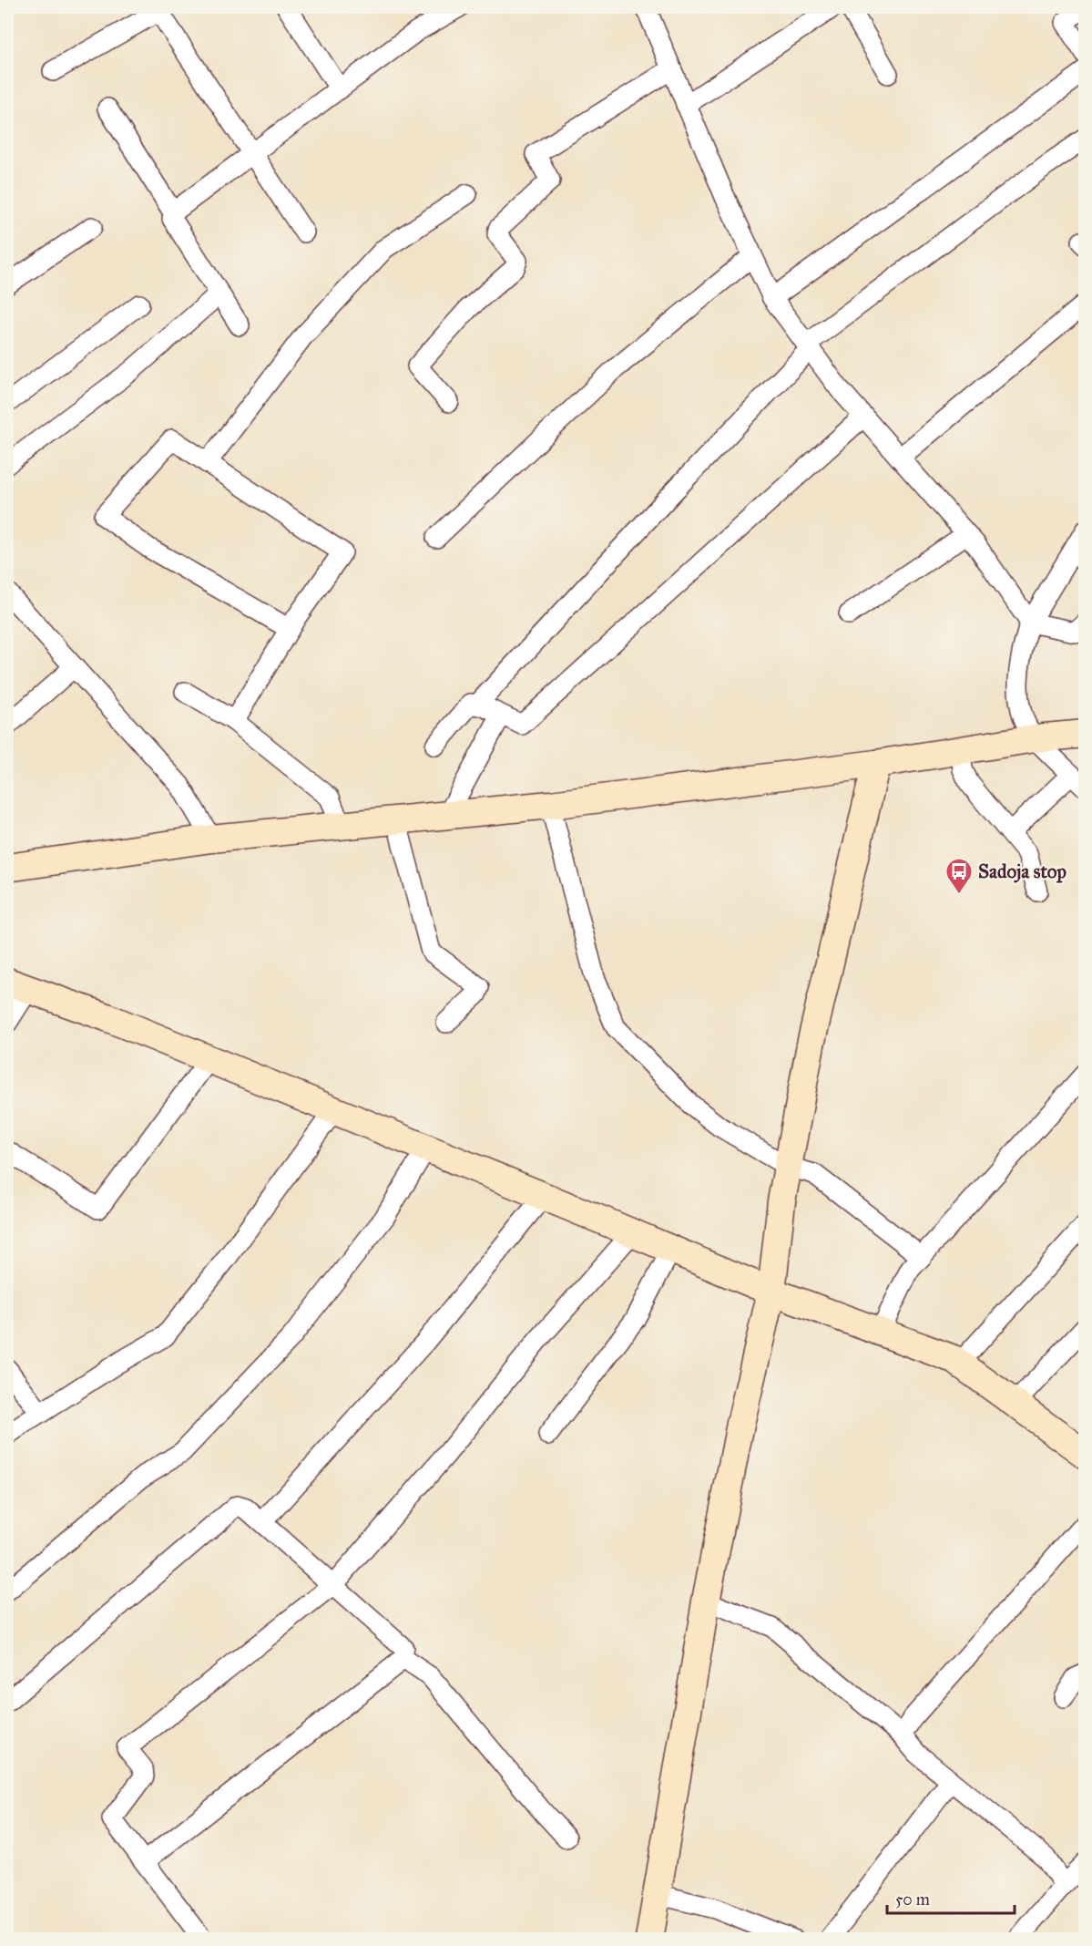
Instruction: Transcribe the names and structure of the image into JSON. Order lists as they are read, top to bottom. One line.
{"places":{"bus stop":["Sadoja stop"]},"scale_bar":"50 m"}
